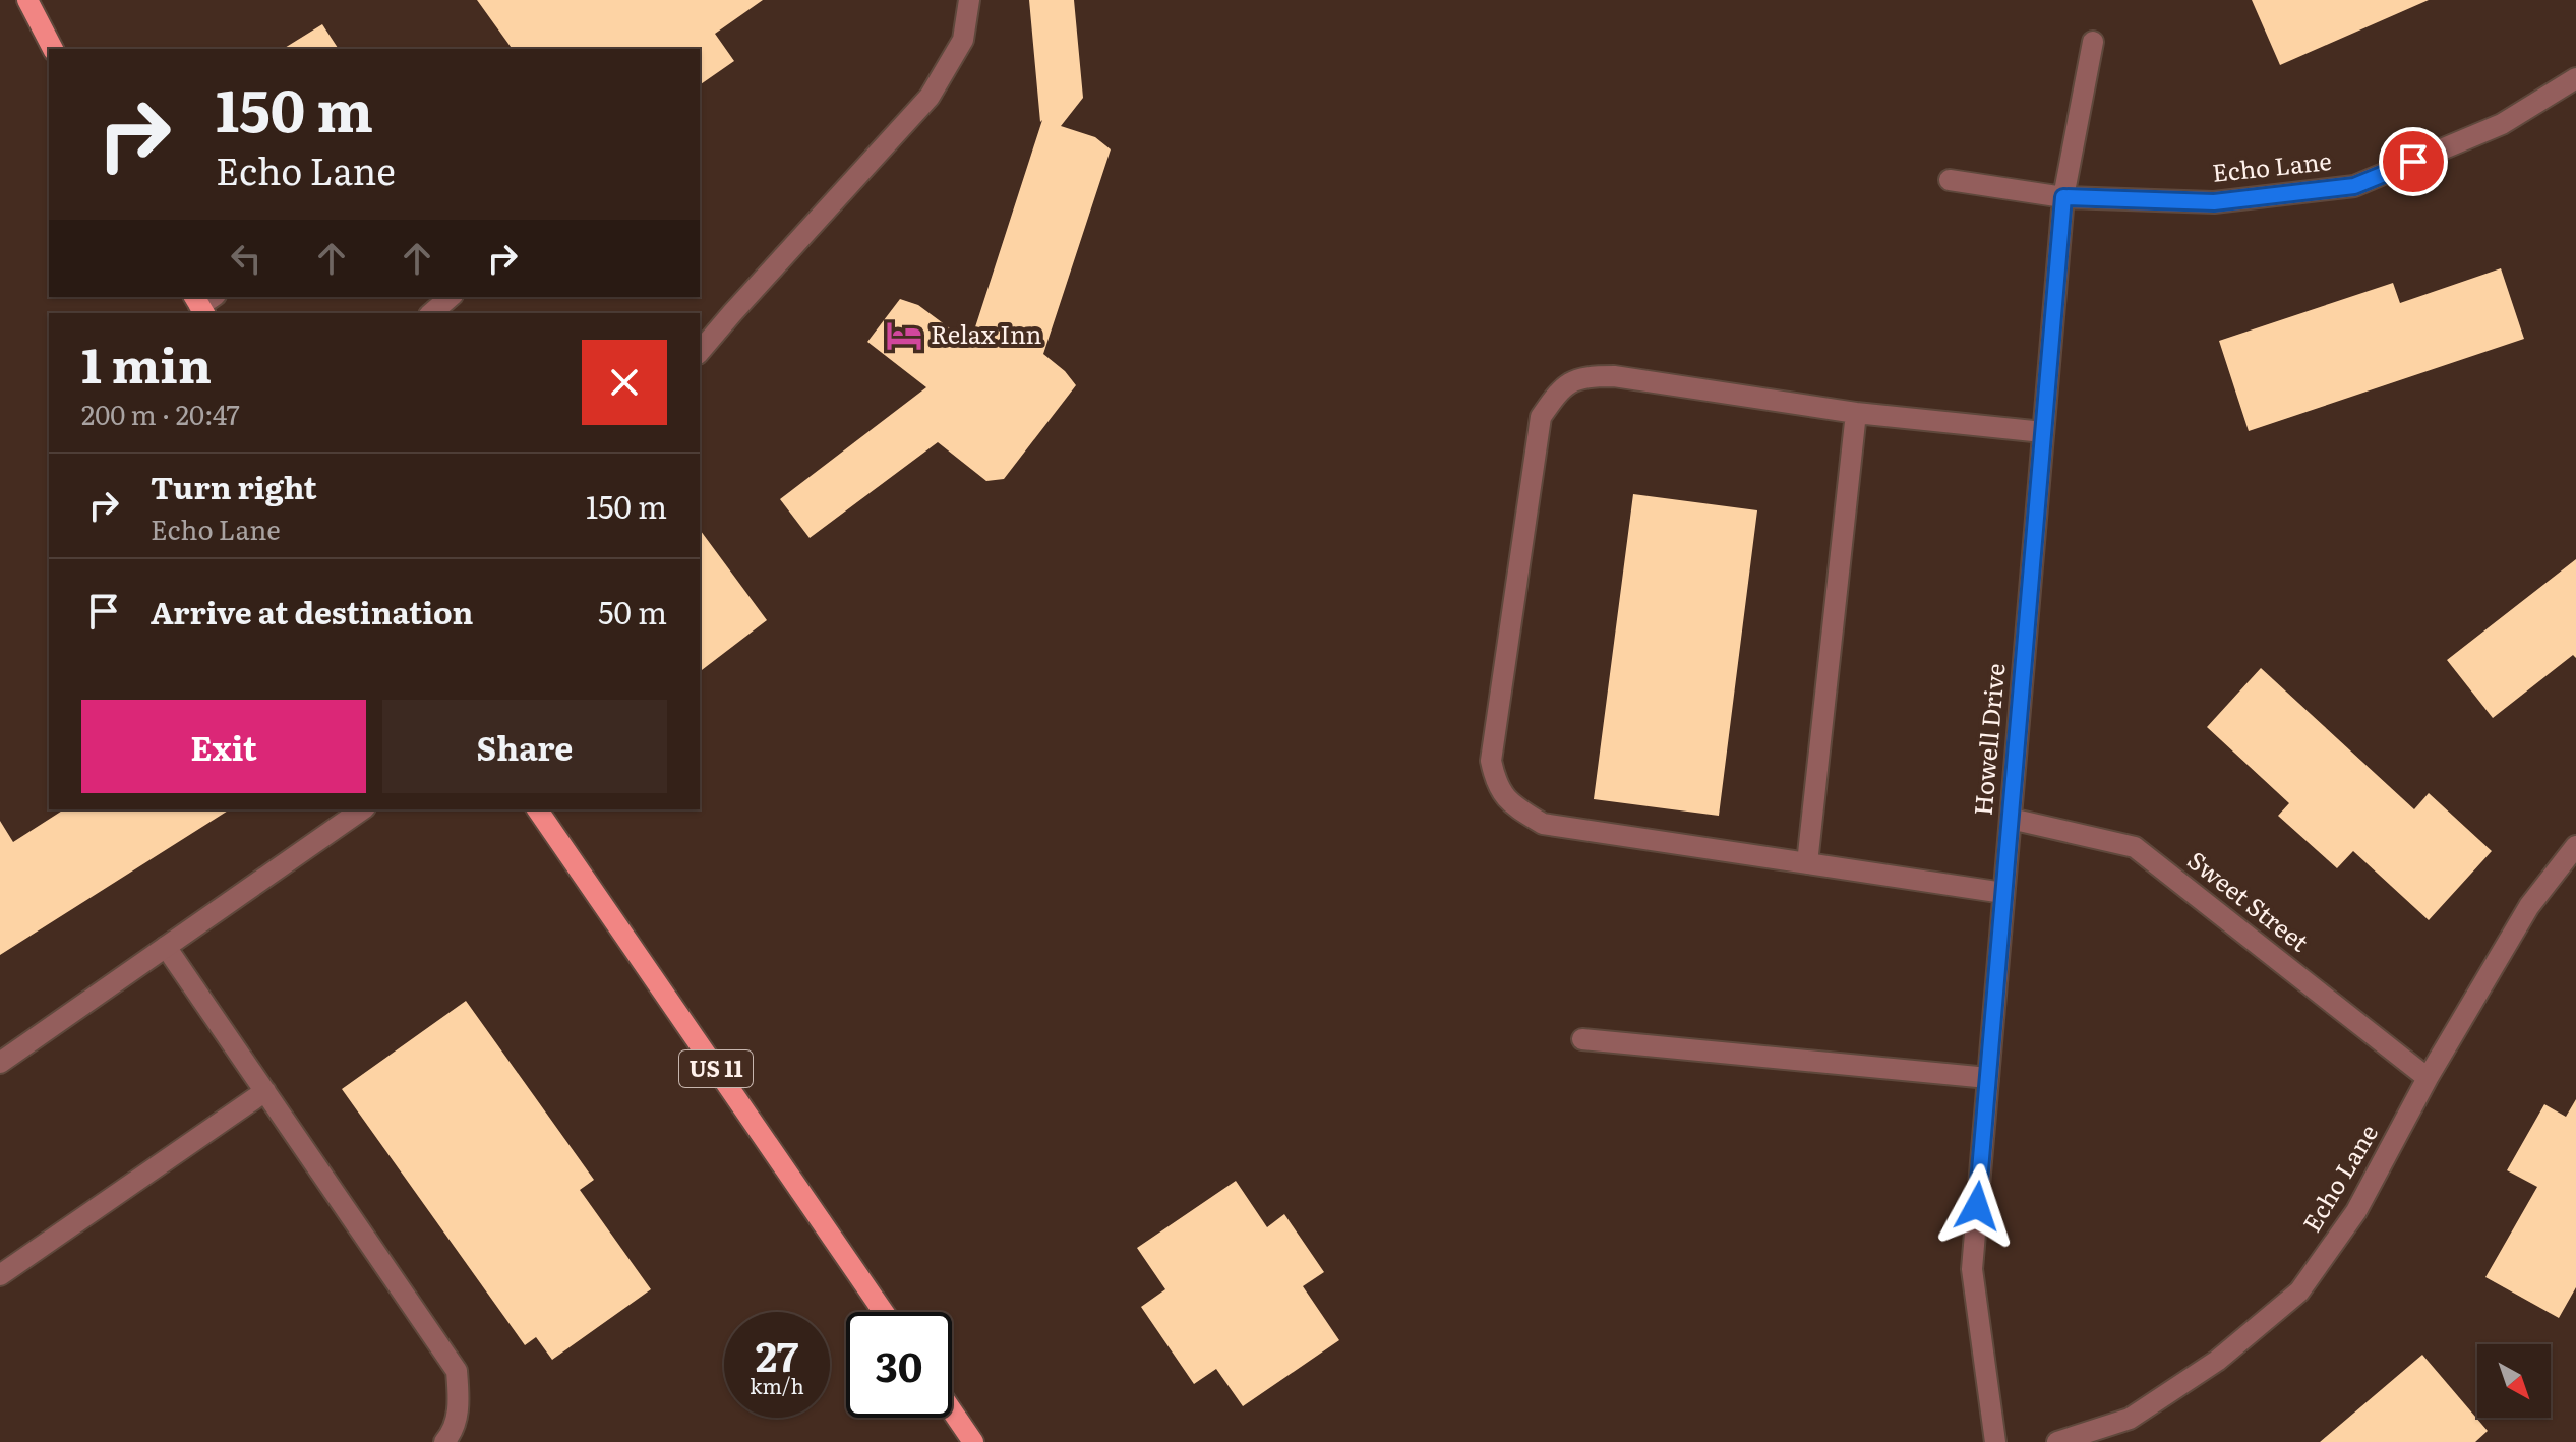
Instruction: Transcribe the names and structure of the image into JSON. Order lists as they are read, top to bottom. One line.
{"streets":{"main road":["US 11"],"street":["Echo Lane","Howell Drive","Sweet Street"]},"crossings":[["Echo Lane","Howell Drive"],["Echo Lane","Sweet Street"],["Howell Drive","Sweet Street"]],"places":{"hotel":["Relax Inn"]},"north":"bottom right","page":{"turn":["150 m","Echo Lane"],"heading":["1 min","200 m · 20:47"],"list":[{"name":"Turn right","note":"Echo Lane","value":"150 m"},{"name":"Arrive at destination","value":"50 m"}],"buttons":["Exit","Share"],"speed":"27 km/h","limit":"30"}}
